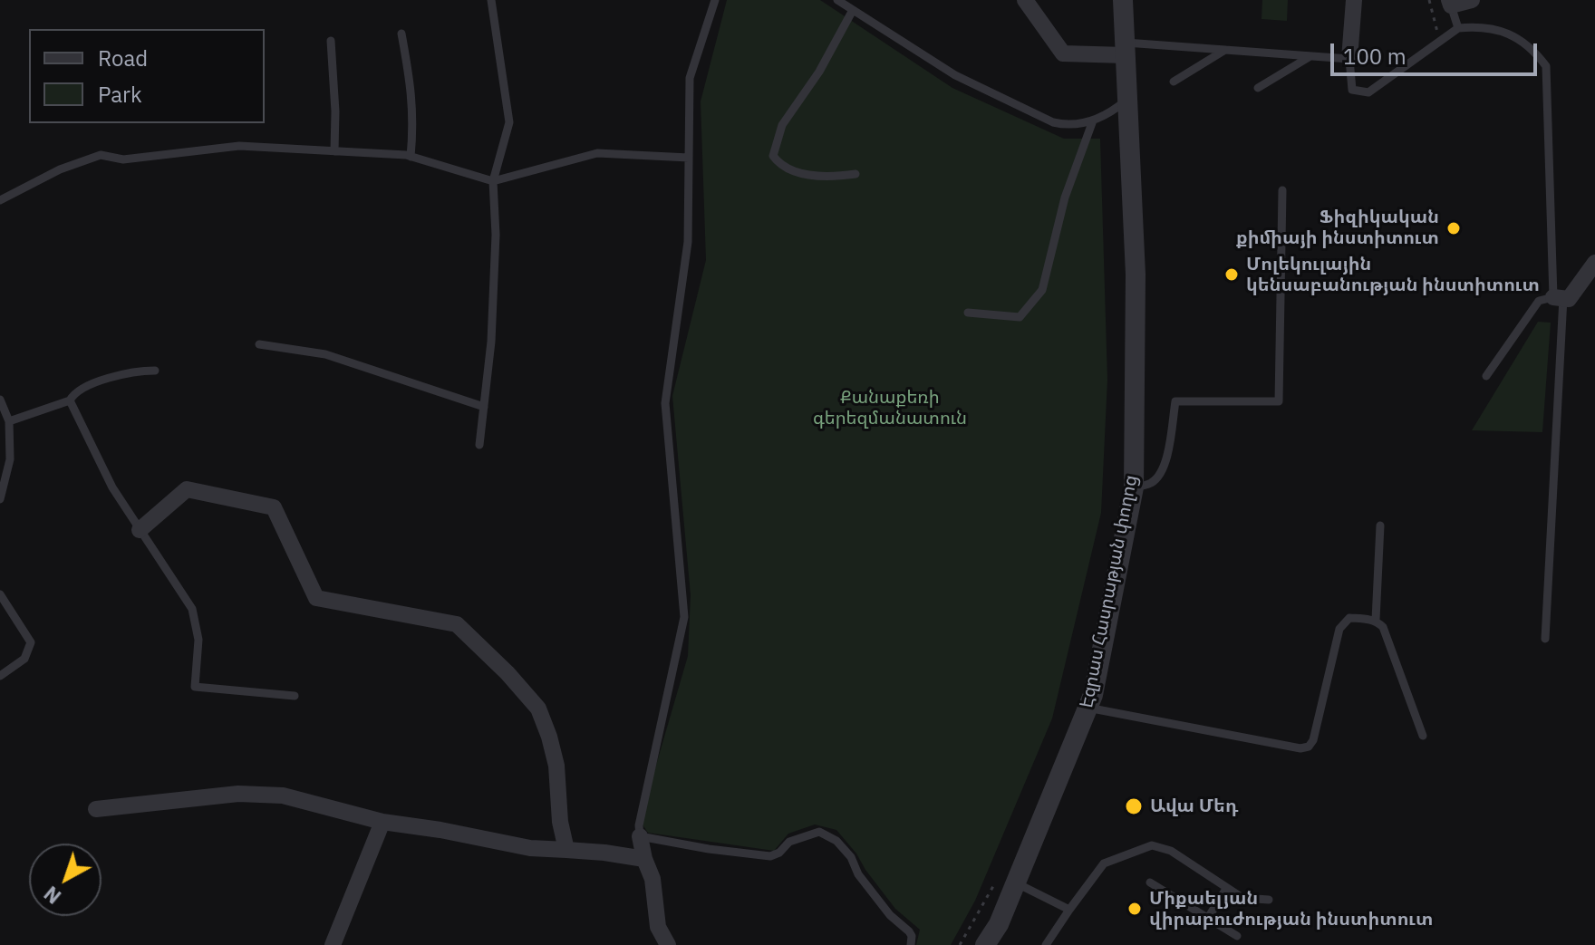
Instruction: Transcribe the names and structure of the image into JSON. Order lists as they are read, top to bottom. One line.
{"streets":{"street":["Էզրաս Հասրաթյան փողոց"]},"parks":["Քանաքեռի գերեզմանատուն"],"places":["Ֆիզիկական քիմիայի ինստիտուտ","Մոլեկուլային կենսաբանության ինստիտուտ","Ավա Մեդ","Միքաելյան վիրաբուժության ինստիտուտ"],"legend":["Road","Park"],"scale_bar":"100 m","north":"bottom left"}
